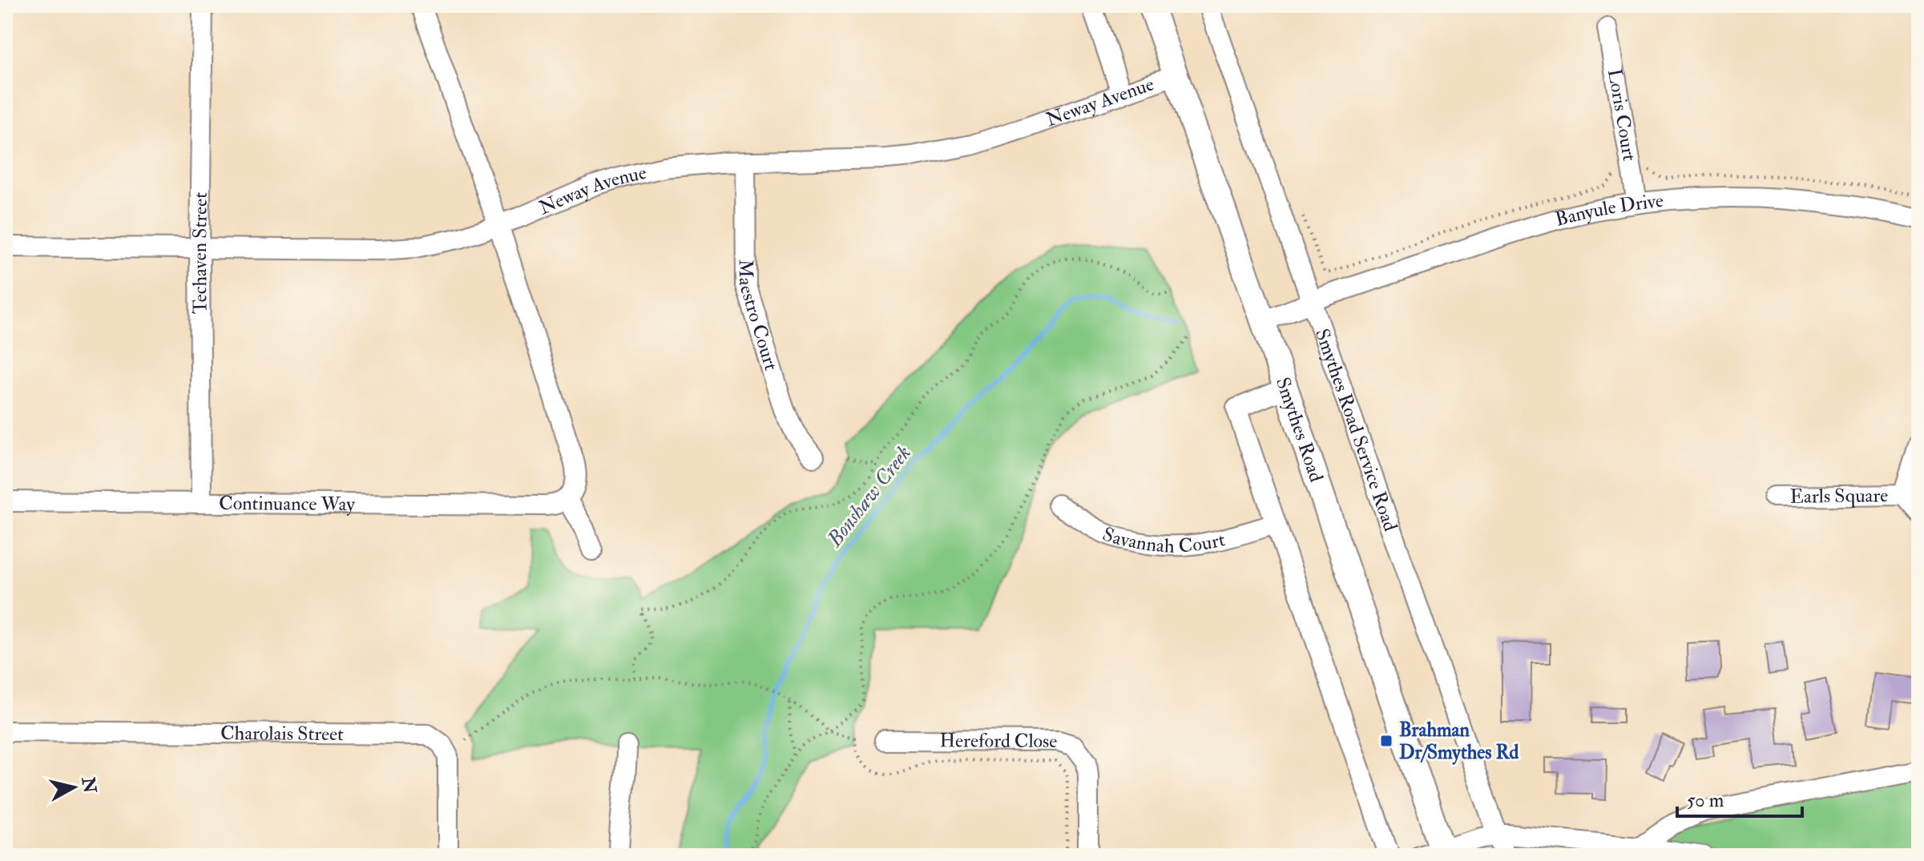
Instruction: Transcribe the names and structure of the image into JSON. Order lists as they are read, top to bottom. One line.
{"streets":{"main road":["Smythes Road"],"street":["Neway Avenue","Loris Court","Banyule Drive","Techaven Street","Maestro Court","Smythes Road Service Road","Earls Square","Continuance Way","Savannah Court","Charolais Street","Hereford Close"]},"crossings":[["Neway Avenue","Techaven Street"],["Neway Avenue","Maestro Court"],["Neway Avenue","Smythes Road"],["Loris Court","Banyule Drive"],["Banyule Drive","Smythes Road"],["Banyule Drive","Smythes Road Service Road"],["Techaven Street","Continuance Way"]],"water":["Bonshaw Creek"],"places":{"transit":["Brahman Dr/Smythes Rd"]},"scale_bar":"50 m","north":"right"}
